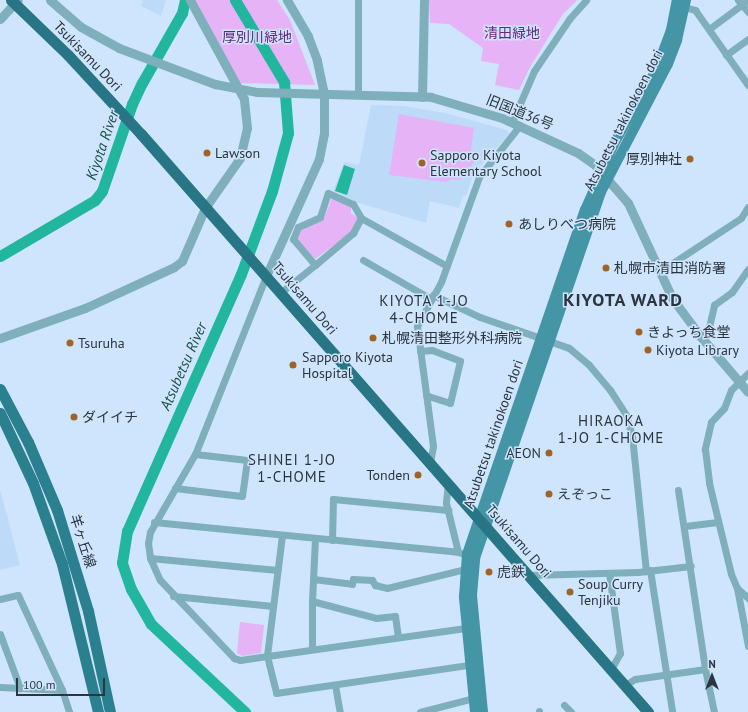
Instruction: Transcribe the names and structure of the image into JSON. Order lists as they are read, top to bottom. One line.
{"streets":{"highway":["Tsukisamu Dori"],"main road":["Atsubetsu takinokoen dori","羊ヶ丘線"],"street":["旧国道36号"]},"crossings":[["Tsukisamu Dori","Atsubetsu takinokoen dori"],["旧国道36号","Atsubetsu takinokoen dori"]],"districts":["KIYOTA 1-JO 4-CHOME","KIYOTA WARD","HIRAOKA 1-JO 1-CHOME","SHINEI 1-JO 1-CHOME"],"water":["Kiyota River","Atsubetsu River"],"parks":["清田緑地","厚別川緑地"],"places":["Lawson","厚別神社","Sapporo Kiyota Elementary School","あしりべつ病院","札幌市清田消防署","きよっち食堂","札幌清田整形外科病院","Tsuruha","Kiyota Library","Sapporo Kiyota Hospital","ダイイチ","AEON","Tonden","えぞっこ","虎鉄","Soup Curry Tenjiku"],"scale_bar":"100 m","north":"top"}
